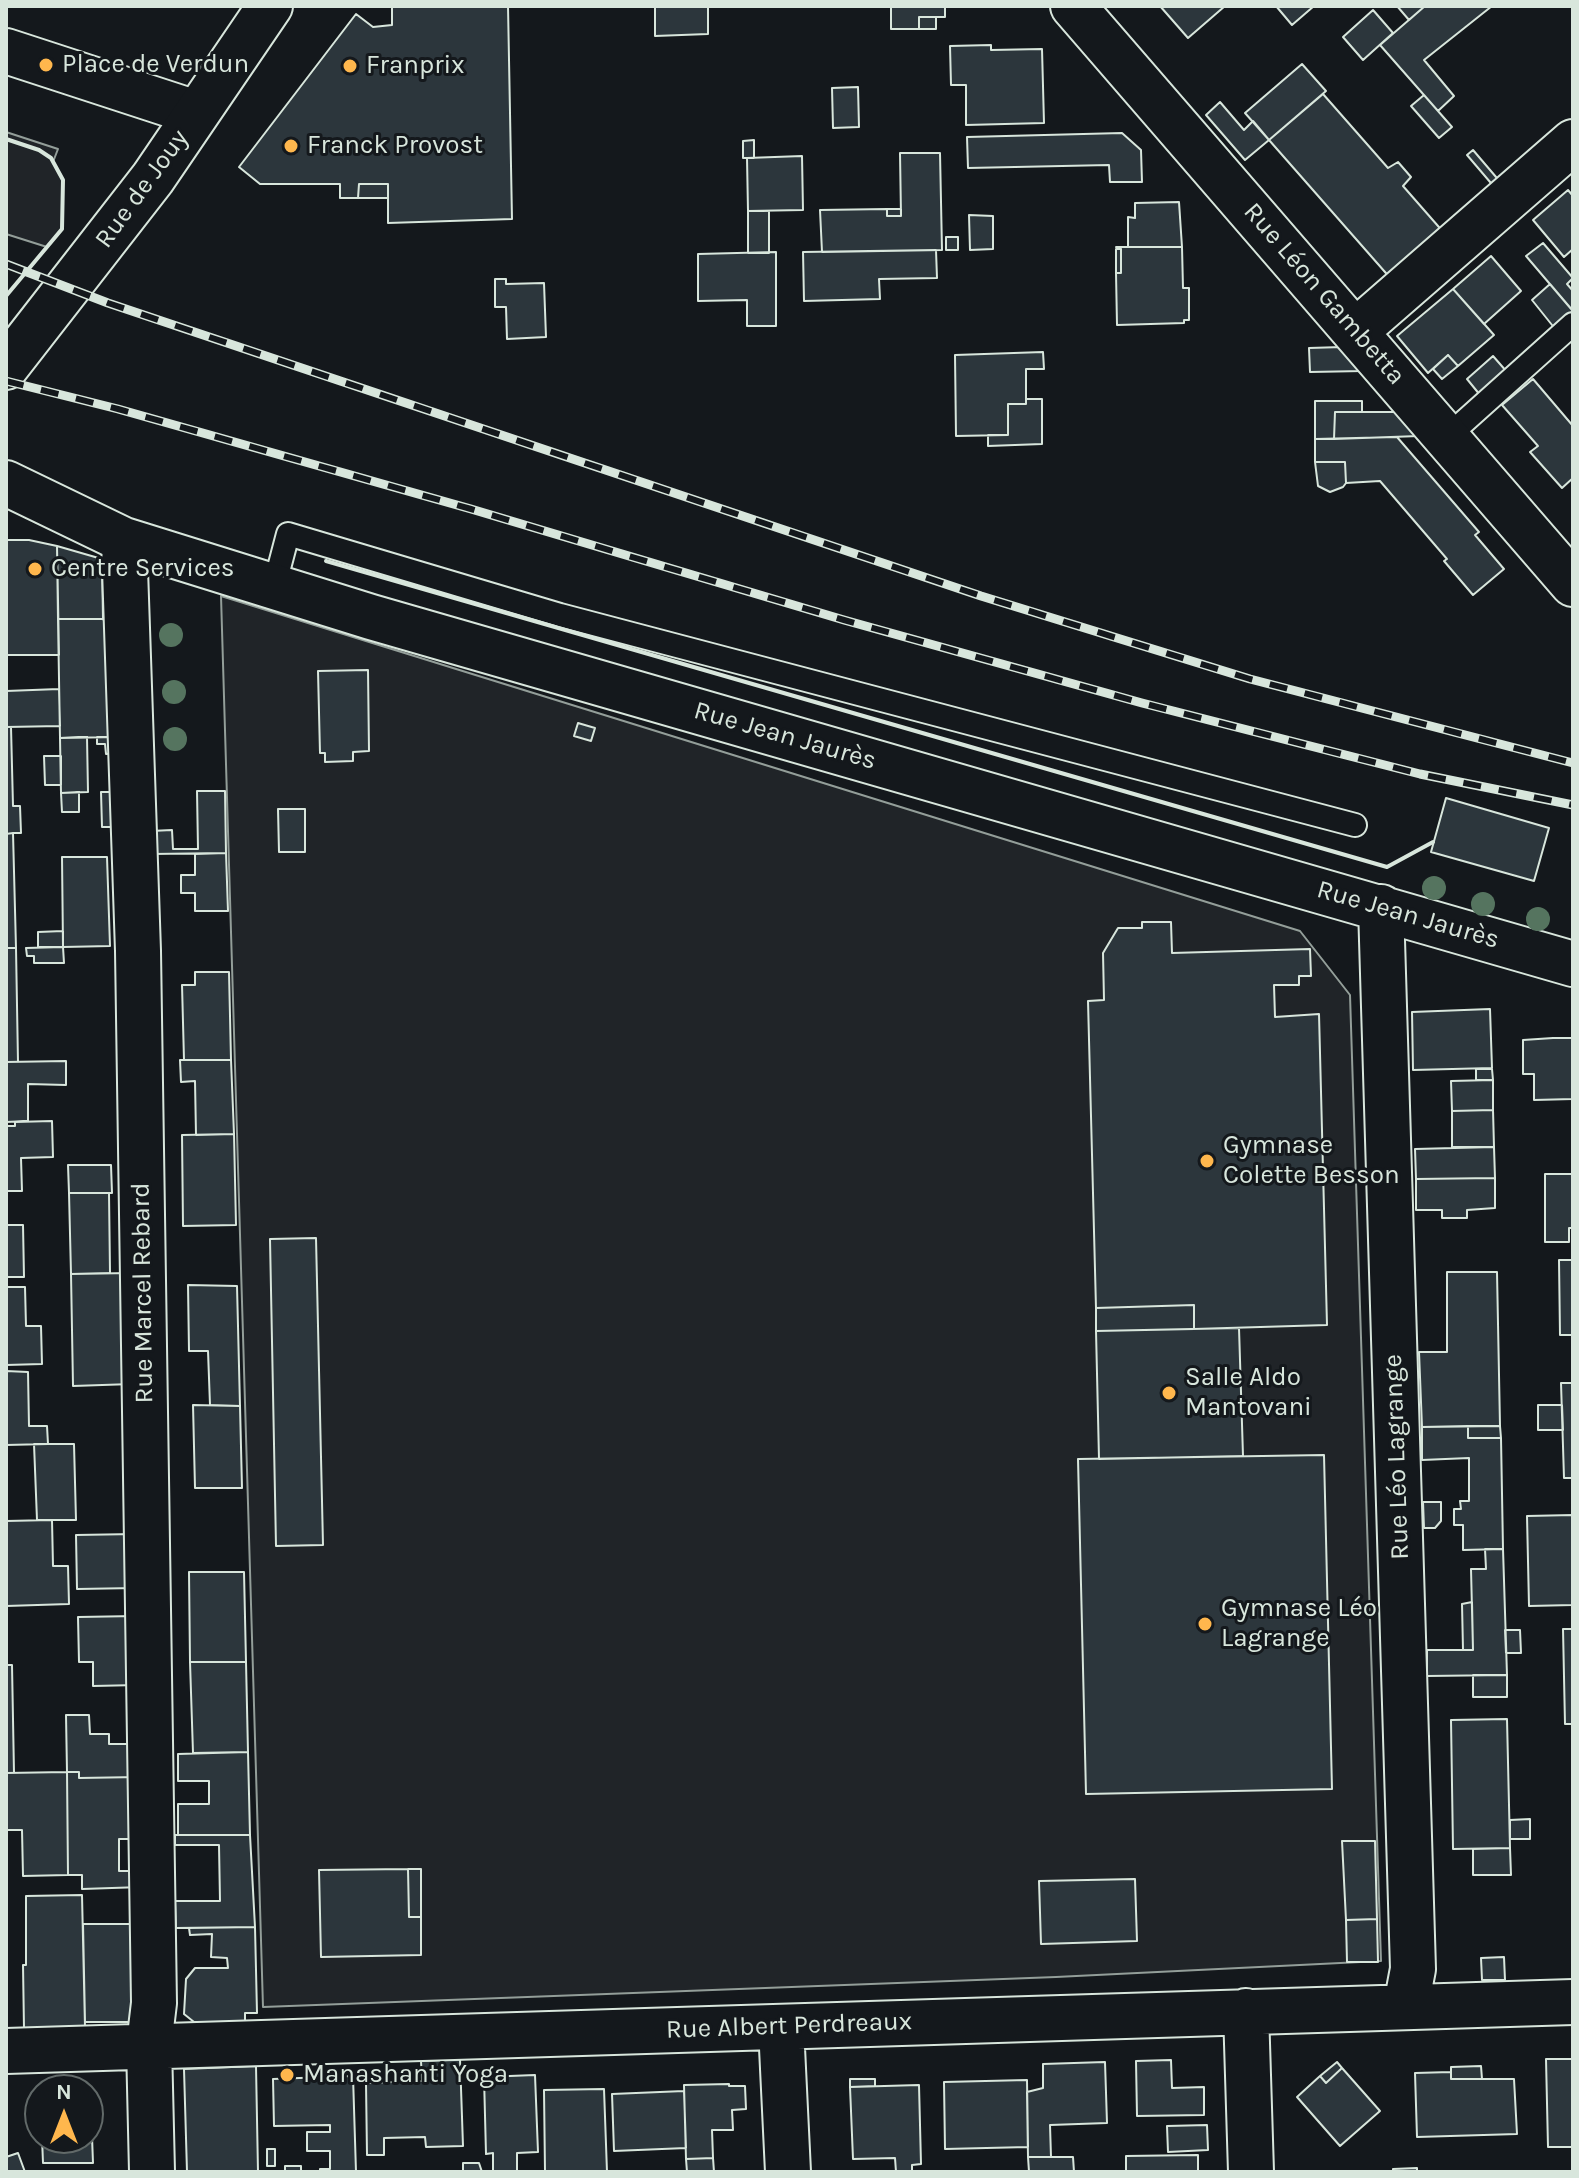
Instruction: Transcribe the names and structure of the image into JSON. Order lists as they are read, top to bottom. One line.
{"streets":{"street":["Rue de Jouy","Rue Léon Gambetta","Rue Jean Jaurès","Rue Marcel Rebard","Rue Léo Lagrange","Rue Albert Perdreaux"]},"crossings":[["Rue Jean Jaurès","Rue Marcel Rebard"],["Rue Jean Jaurès","Rue Léo Lagrange"],["Rue Marcel Rebard","Rue Albert Perdreaux"],["Rue Léo Lagrange","Rue Albert Perdreaux"]],"places":["Place de Verdun","Franprix","Franck Provost","Centre Services","Gymnase Colette Besson","Salle Aldo Mantovani","Gymnase Léo Lagrange","Manashanti Yoga"],"north":"top"}
